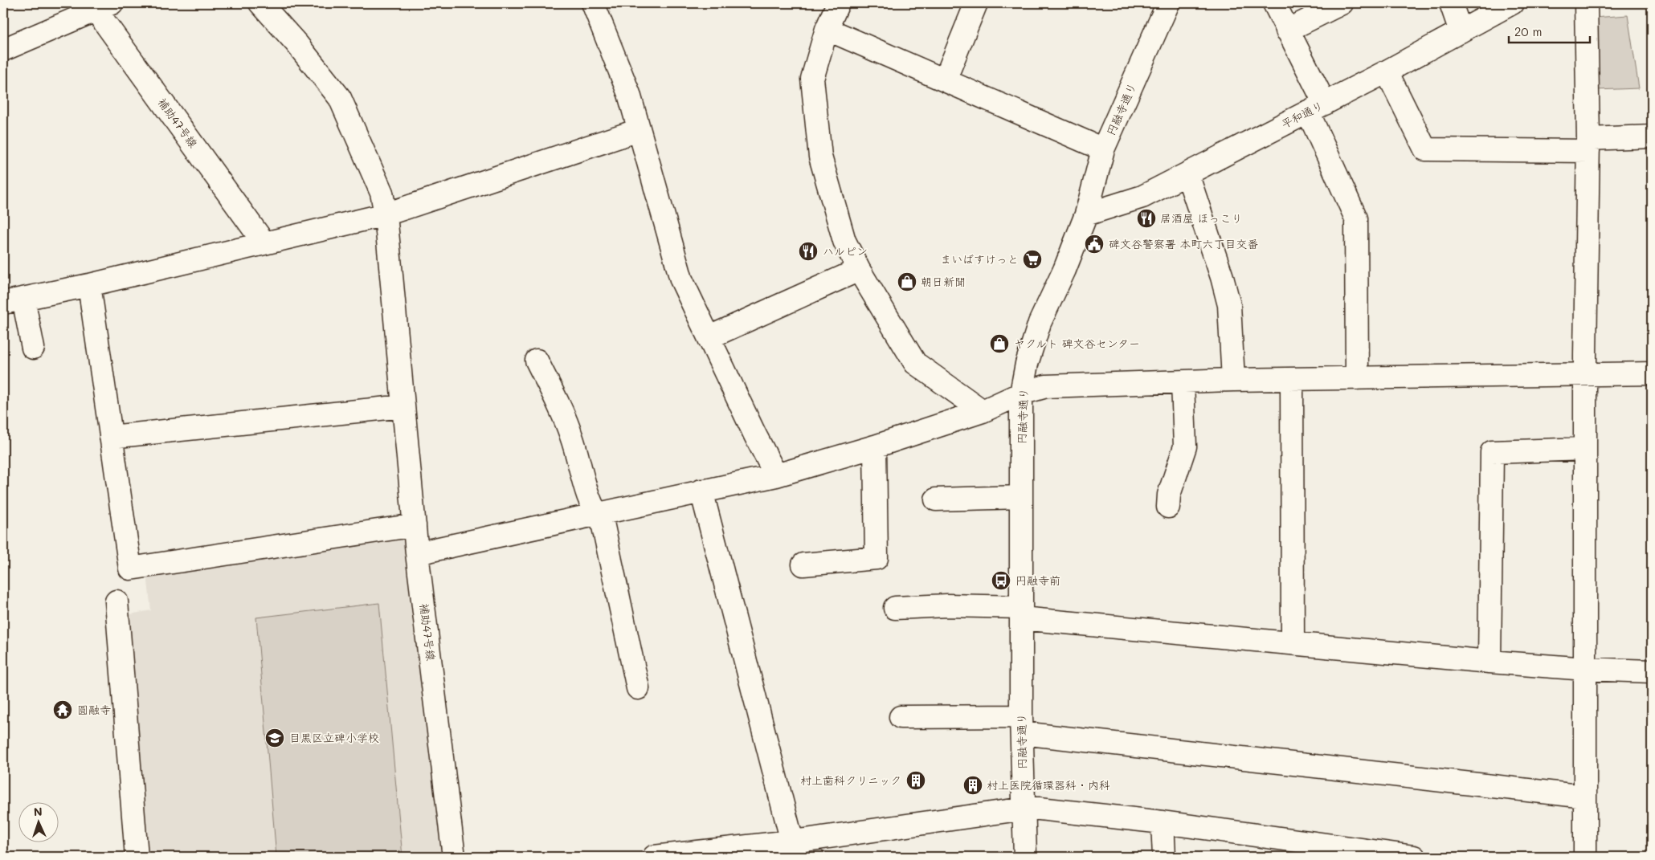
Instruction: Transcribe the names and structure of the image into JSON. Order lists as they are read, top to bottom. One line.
{"streets":{"street":["円融寺通り","平和通り","補助47号線"]},"crossings":[["円融寺通り","平和通り"]],"places":{"restaurant":["居酒屋 ほっこり","ハルピン"],"public building":["碑文谷警察署 本町六丁目交番"],"supermarket":["まいばすけっと"],"shop":["朝日新聞","ヤクルト 碑文谷センター"],"bus stop":["円融寺前"],"temple":["圓融寺"],"school or university":["目黒区立碑小学校"],"building":["村上歯科クリニック","村上医院循環器科・内科"]},"scale_bar":"20 m","north":"top"}
